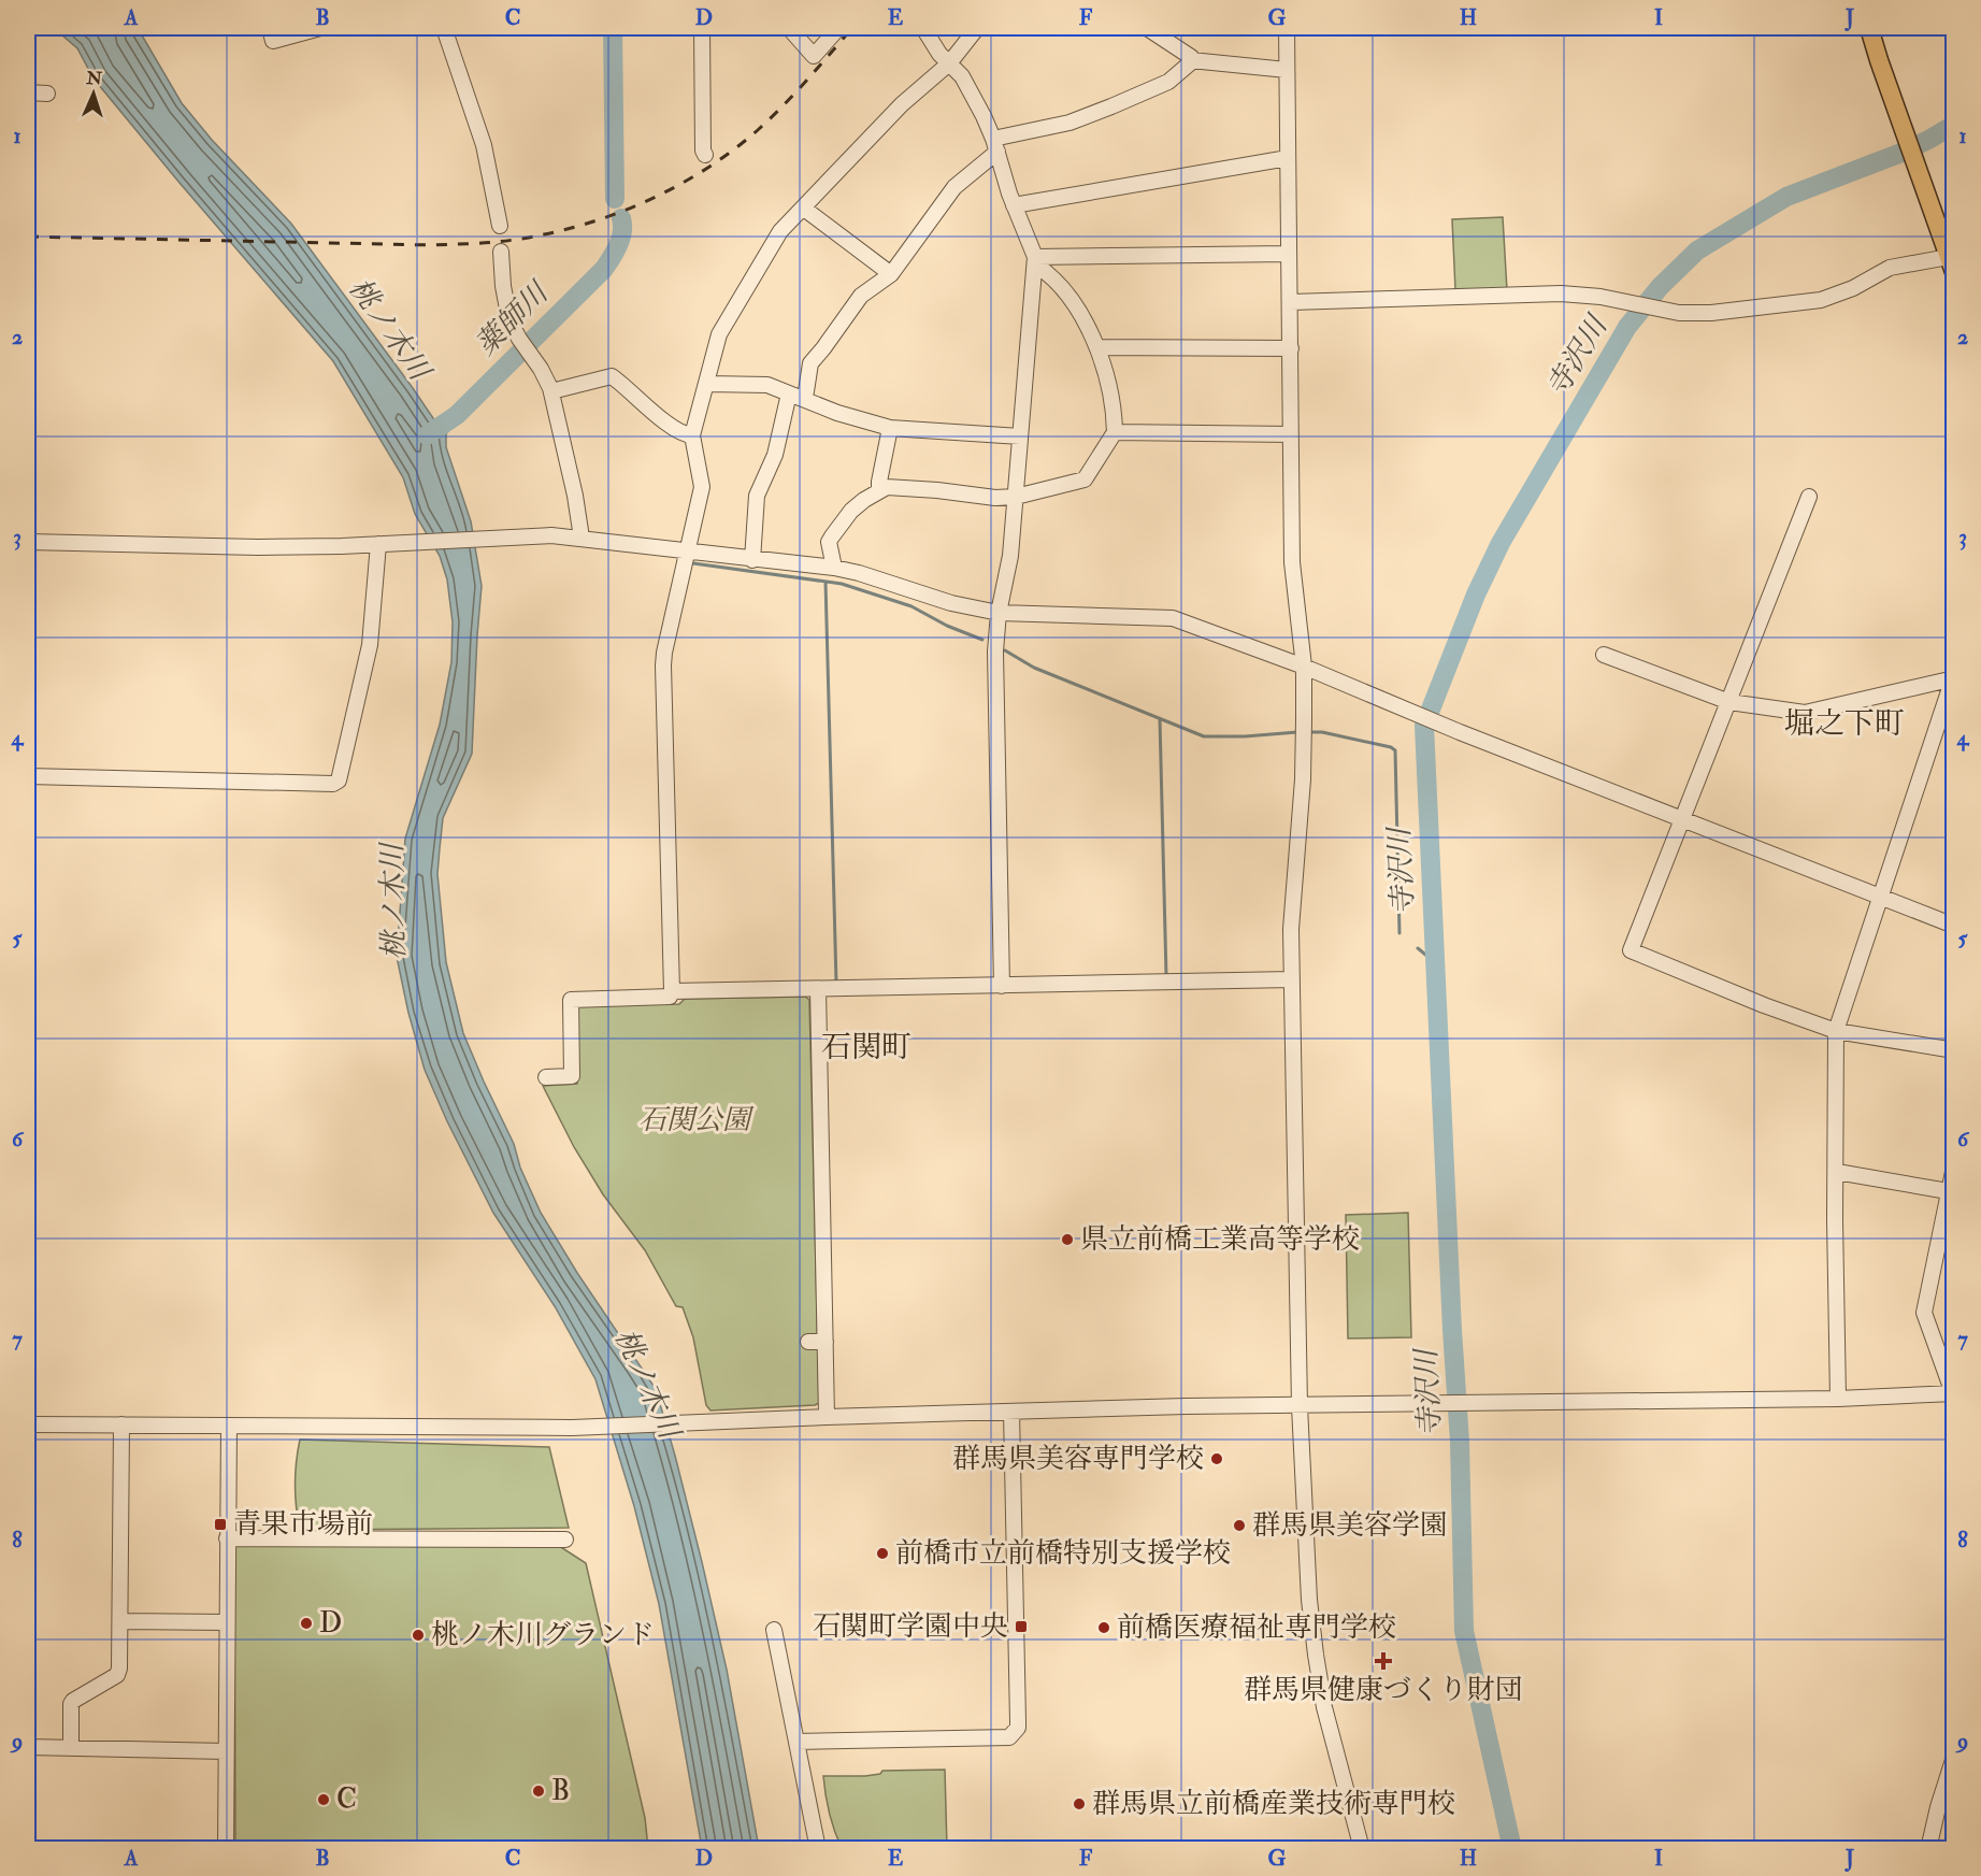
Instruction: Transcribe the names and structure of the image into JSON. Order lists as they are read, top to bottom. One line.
{"districts":["堀之下町","石関町"],"water":["薬師川","桃ノ木川","寺沢川"],"parks":["石関公園"],"places":{"other":["県立前橋工業高等学校","群馬県美容専門学校","群馬県美容学園","前橋市立前橋特別支援学校","D","前橋医療福祉専門学校","桃ノ木川グランド","B","C","群馬県立前橋産業技術専門校"],"transit":["青果市場前","石関町学園中央"],"health":["群馬県健康づくり財団"]},"north":"top","grid":{"columns":["A","B","C","D","E","F","G","H","I","J"],"rows":["1","2","3","4","5","6","7","8","9"]}}
